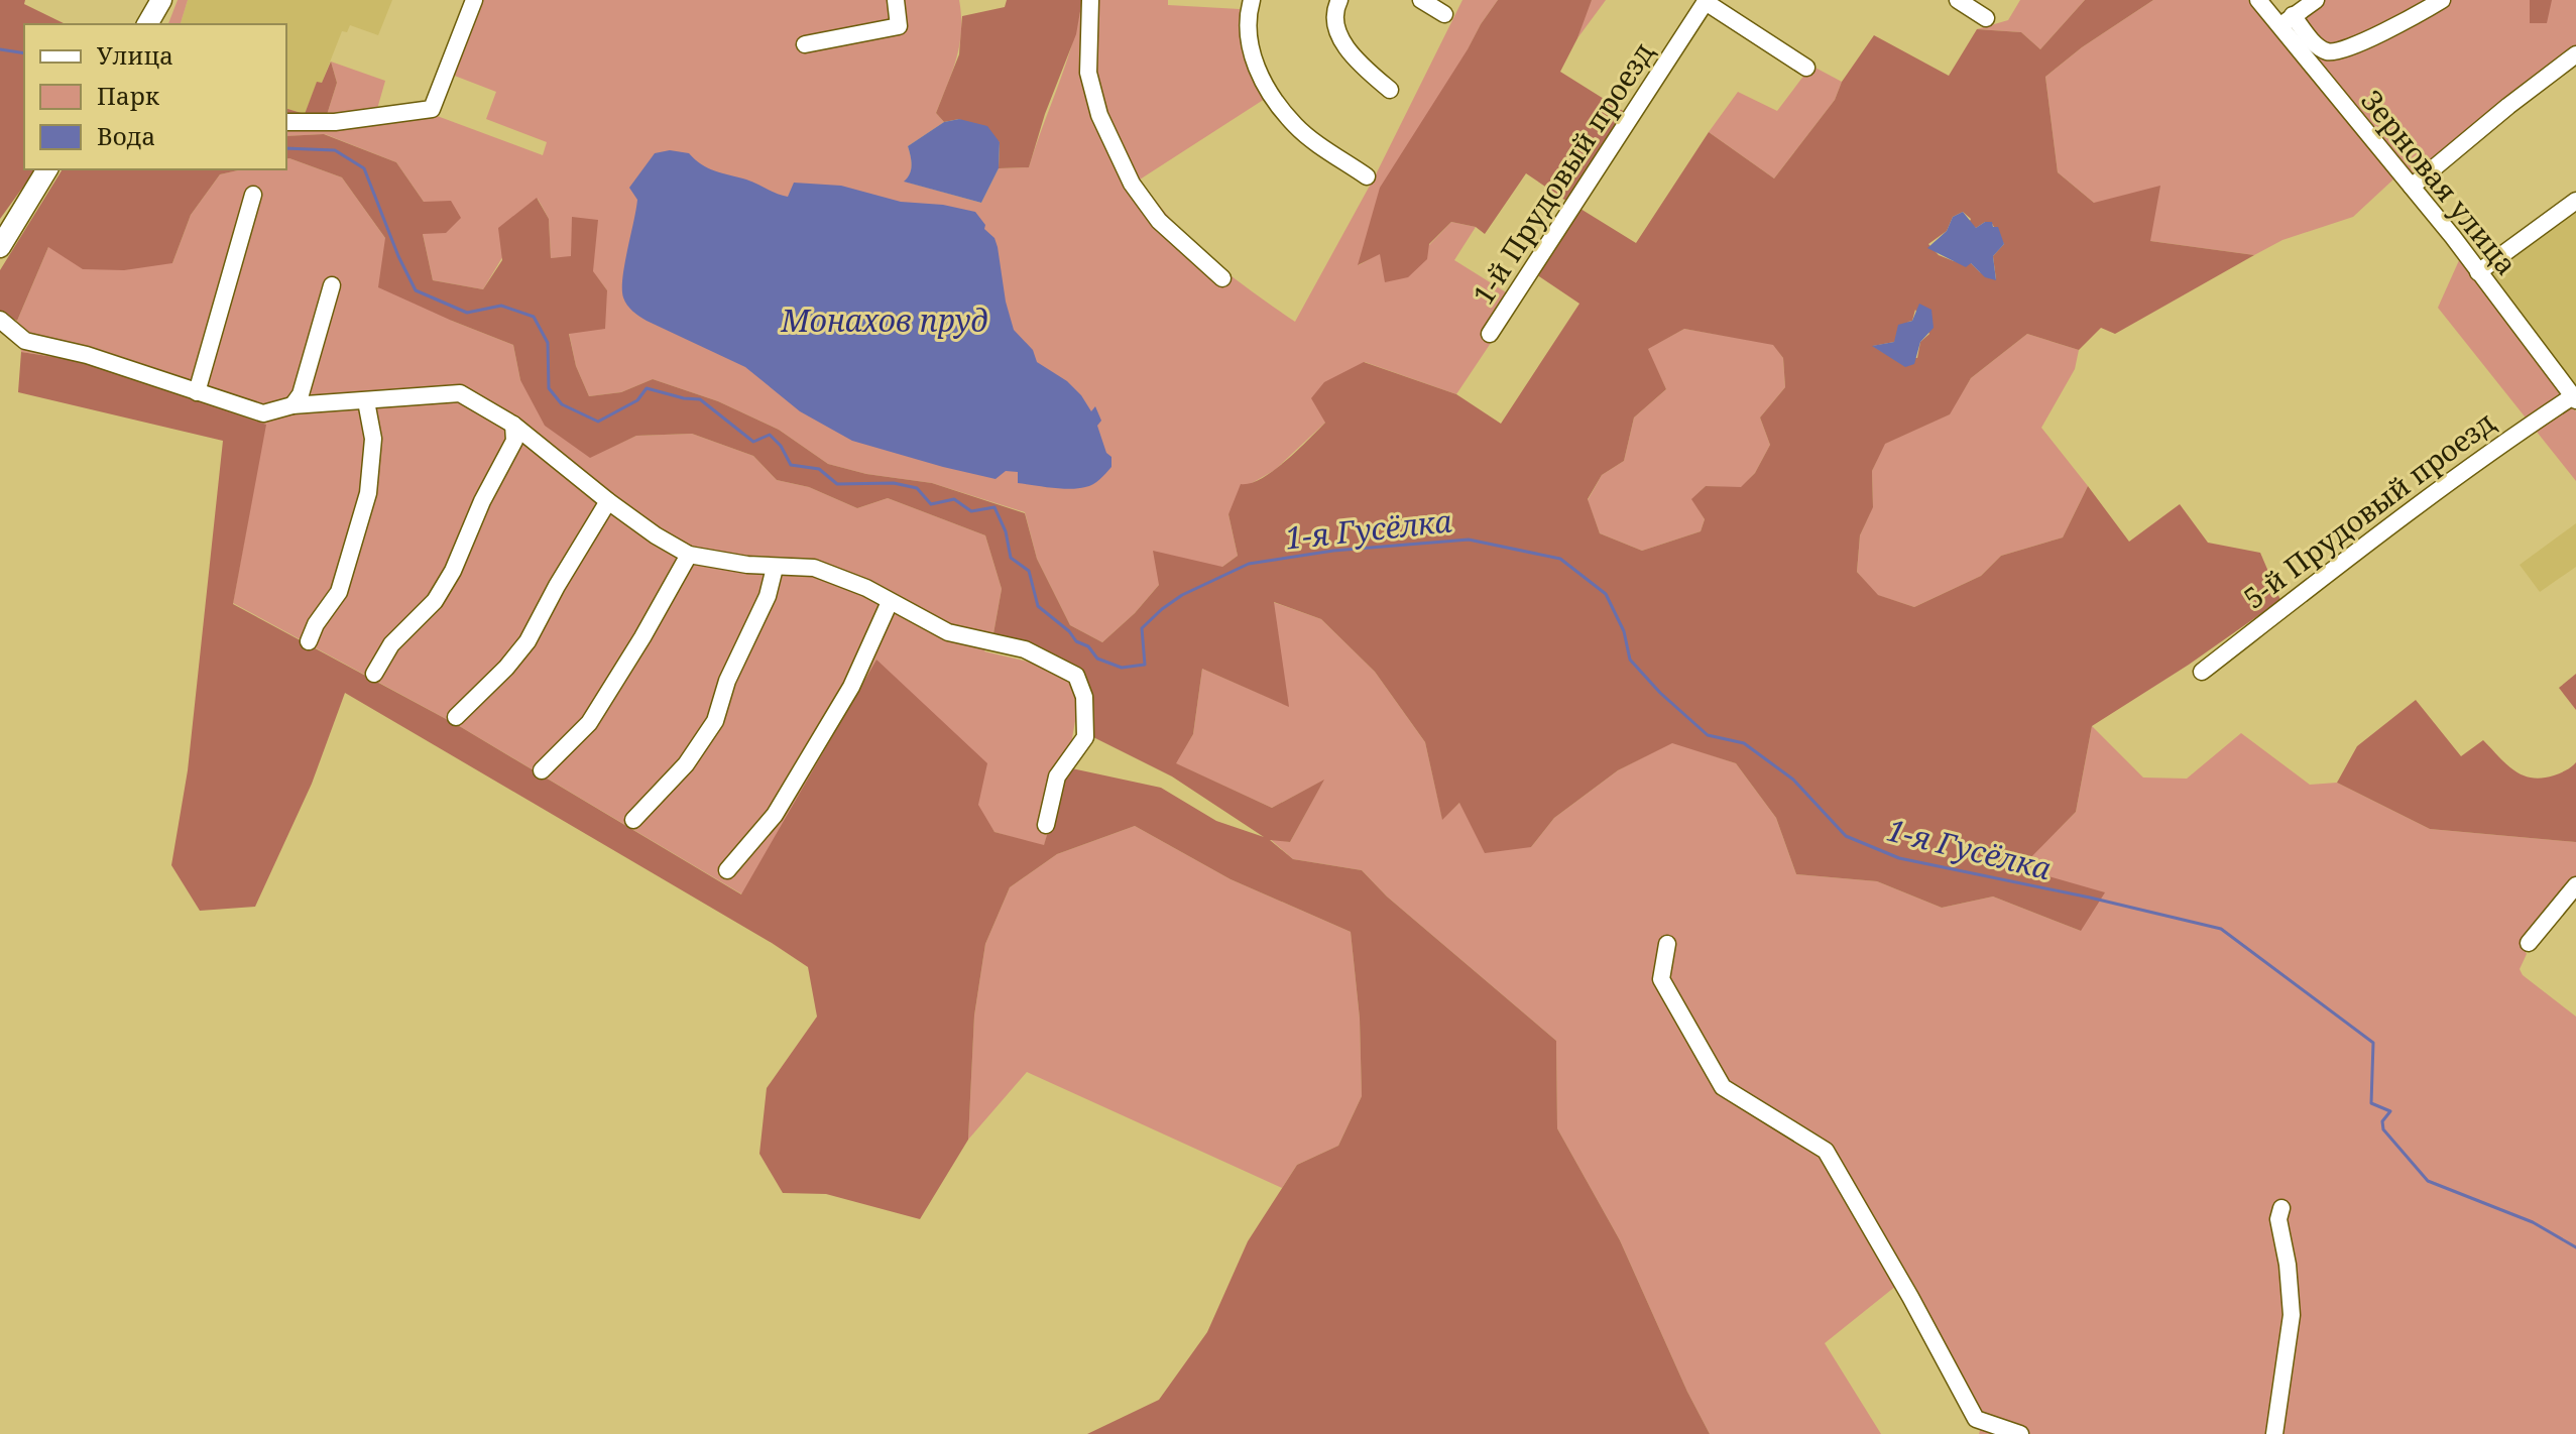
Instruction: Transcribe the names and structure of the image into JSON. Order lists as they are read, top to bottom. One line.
{"streets":{"street":["1-й Прудовый проезд","Зерновая улица","5-й Прудовый проезд"]},"crossings":[["Зерновая улица","5-й Прудовый проезд"]],"water":["Монахов пруд","1-я Гусёлка"],"legend":["Улица","Парк","Вода"]}
